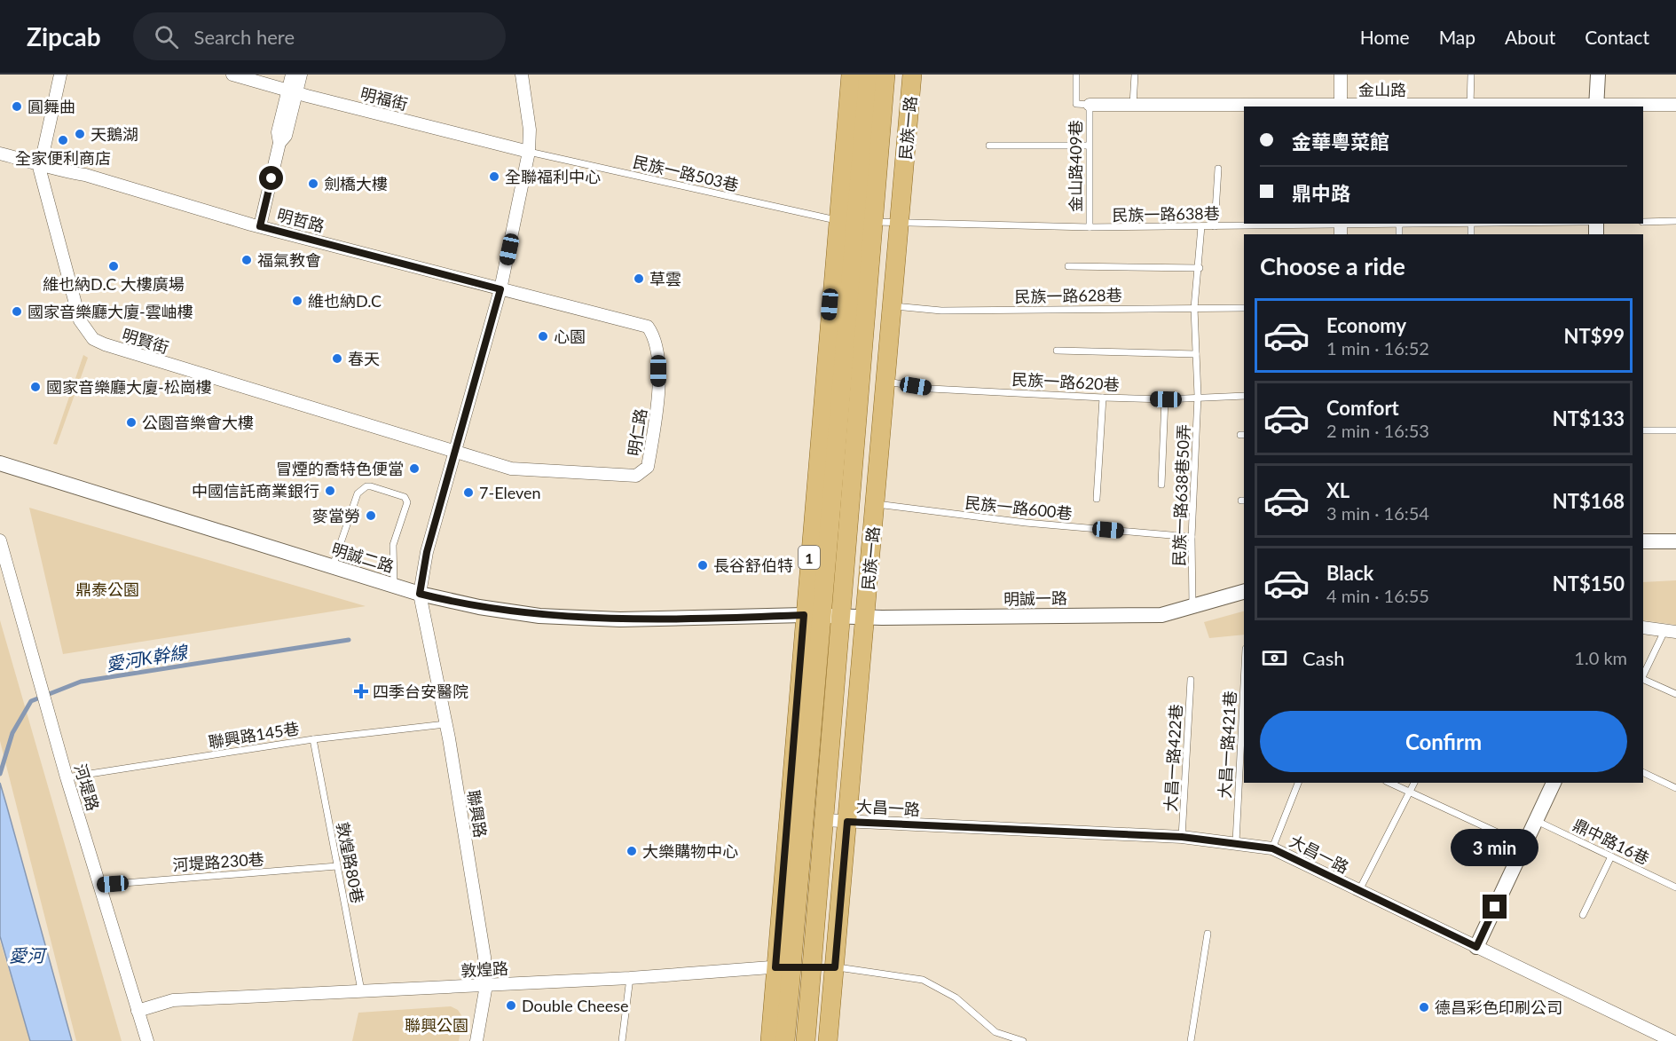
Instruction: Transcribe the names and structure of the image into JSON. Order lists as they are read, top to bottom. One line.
{"streets":{"main road":["民族一路","1"],"street":["金山路","明福街","明哲路","明賢街","明仁路","明誠二路","明誠一路","河堤路","大昌一路","聯興路","敦煌路"],"lane":["金山路409巷","民族一路503巷","民族一路638巷","民族一路628巷","民族一路620巷","民族一路638巷50弄","民族一路600巷","聯興路145巷","大昌一路421巷","大昌一路422巷","鼎中路16巷","河堤路230巷","敦煌路80巷"]},"crossings":[["金山路","金山路409巷"],["明福街","民族一路503巷"],["民族一路","民族一路638巷"],["民族一路","民族一路628巷"],["民族一路","民族一路620巷"],["民族一路","民族一路600巷"],["民族一路","明誠一路"],["民族一路","大昌一路"],["民族一路","敦煌路"],["金山路409巷","民族一路638巷"],["民族一路503巷","1"],["民族一路638巷","民族一路638巷50弄"],["明哲路","明賢街"],["明哲路","明仁路"],["民族一路628巷","民族一路638巷50弄"],["明賢街","明仁路"],["民族一路620巷","民族一路638巷50弄"],["民族一路638巷50弄","民族一路600巷"],["民族一路638巷50弄","明誠一路"],["明誠二路","1"],["明誠二路","明誠一路"],["明誠二路","聯興路"],["1","明誠一路"],["1","敦煌路"],["聯興路145巷","河堤路"],["聯興路145巷","聯興路"],["聯興路145巷","敦煌路80巷"],["大昌一路421巷","大昌一路"],["大昌一路422巷","大昌一路"],["河堤路","河堤路230巷"],["河堤路","敦煌路"],["聯興路","敦煌路"],["河堤路230巷","敦煌路80巷"],["敦煌路80巷","敦煌路"]],"water":["愛河K幹線","愛河"],"parks":["鼎泰公園","聯興公園"],"places":{"other":["圓舞曲","天鵝湖","全家便利商店","全聯福利中心","劍橋大樓","福氣教會","維也納D.C 大樓廣場","草雲","維也納D.C","國家音樂廳大廈-雲岫樓","心園","春天","國家音樂廳大廈-松崗樓","公園音樂會大樓","冒煙的喬特色便當","中國信託商業銀行","7-Eleven","麥當勞","長谷舒伯特","大樂購物中心","Double Cheese","德昌彩色印刷公司"],"health":["四季台安醫院"]},"page":{"header":"Zipcab","search":"Search here","nav":["Home","Map","About","Contact"],"banner":["金華粵菜館","鼎中路"],"heading":"Choose a ride","list":[{"name":"Economy","note":"1 min · 16:52","value":"NT$99"},{"name":"Comfort","note":"2 min · 16:53","value":"NT$133"},{"name":"XL","note":"3 min · 16:54","value":"NT$168"},{"name":"Black","note":"4 min · 16:55","value":"NT$150"}],"pay":["Cash","1.0 km"],"buttons":"Confirm","bubble":"3 min"}}
